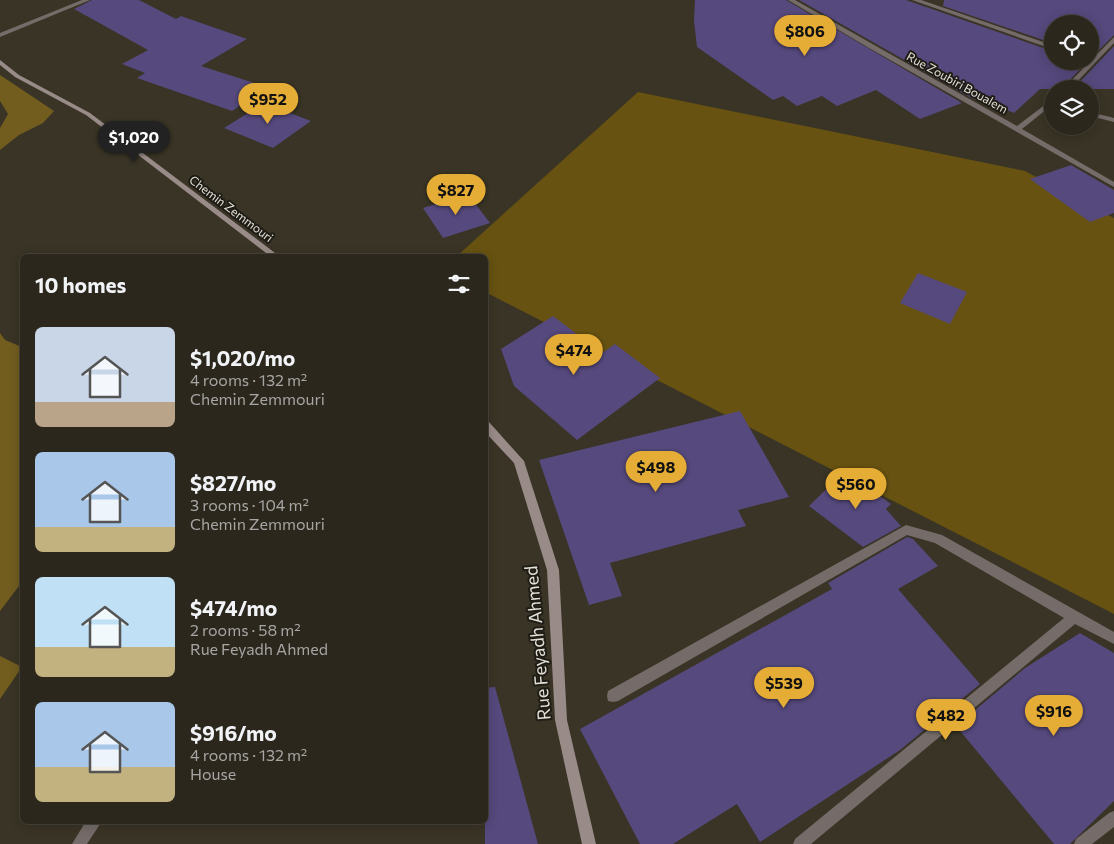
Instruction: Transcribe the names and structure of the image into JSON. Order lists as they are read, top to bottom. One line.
{"streets":{"street":["Rue Zoubiri Boualem","Chemin Zemmouri","Rue Feyadh Ahmed"]},"page":{"price":["$806","$952","$1,020","$827","$474","$498","$560","$539","$916","$482"],"heading":"10 homes","list":[{"name":"$1,020/mo","note":"4 rooms · 132 m² · Chemin Zemmouri"},{"name":"$827/mo","note":"3 rooms · 104 m² · Chemin Zemmouri"},{"name":"$474/mo","note":"2 rooms · 58 m² · Rue Feyadh Ahmed"},{"name":"$916/mo","note":"4 rooms · 132 m² · House"}]}}
